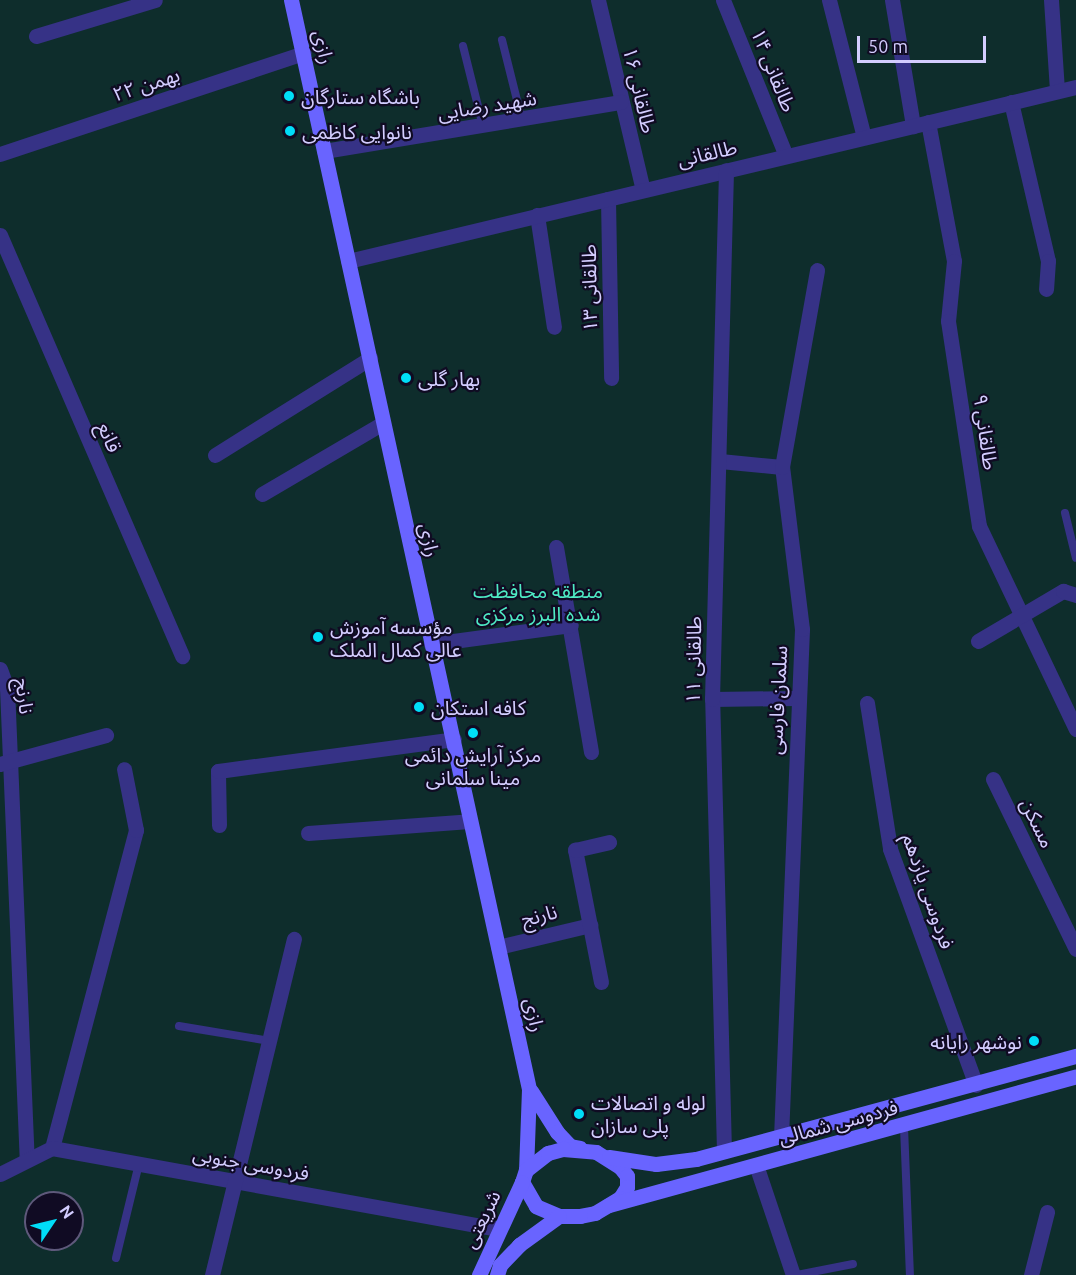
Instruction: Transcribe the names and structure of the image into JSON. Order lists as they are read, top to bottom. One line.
{"streets":{"street":["رازی","طالقانی ۱۴","۲۲ بهمن","طالقانی ۱۶","شهید رضایی","طالقانی","طالقانی ۱۳","طالقانی ۹","قانع","طالقانی ۱۱","نارنج","سلمان فارسی","مسکن","فردوسی یازدهم","فردوسی شمالی","فردوسی جنوبی","شریعتی"]},"crossings":[["رازی","۲۲ بهمن"],["رازی","شهید رضایی"],["رازی","طالقانی"],["رازی","نارنج"],["طالقانی ۱۴","طالقانی"],["طالقانی ۱۶","شهید رضایی"],["طالقانی ۱۶","طالقانی"],["طالقانی","طالقانی ۱۳"],["طالقانی","طالقانی ۹"],["طالقانی","طالقانی ۱۱"],["طالقانی ۱۱","فردوسی شمالی"],["سلمان فارسی","فردوسی شمالی"],["فردوسی یازدهم","فردوسی شمالی"],["فردوسی شمالی","شریعتی"],["فردوسی جنوبی","شریعتی"]],"parks":["منطقه محافظت شده البرز مرکزی"],"places":["باشگاه ستارگان","نانوایی کاظمی","بهار گلی","مؤسسه آموزش عالی کمال الملک","کافه استکان","مرکز آرایش دائمی مینا سلمانی","نوشهر رایانه","لوله و اتصالات پلی سازان"],"scale_bar":"50 m","north":"top right"}
